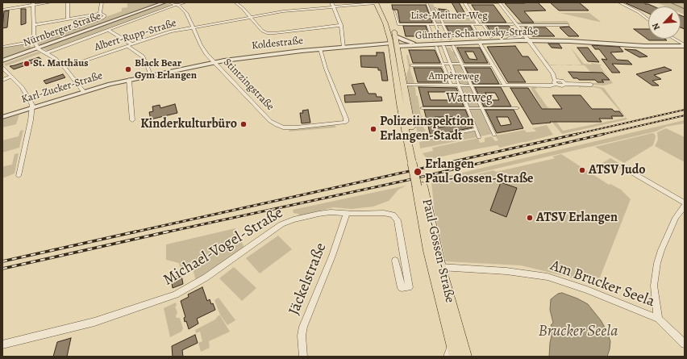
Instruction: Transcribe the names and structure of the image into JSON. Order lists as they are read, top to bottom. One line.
{"streets":{"main road":["Paul-Gossen-Straße"],"street":["Lise-Meitner-Weg","Nürnberger Straße","Günther-Scharowsky-Straße","Albert-Rupp-Straße","Koldestraße","Ampèreweg","Stintzingstraße","Karl-Zucker-Straße","Wattweg","Michael-Vogel-Straße","Jäckelstraße","Am Brucker Seela"]},"crossings":[["Günther-Scharowsky-Straße","Koldestraße"],["Günther-Scharowsky-Straße","Paul-Gossen-Straße"],["Albert-Rupp-Straße","Stintzingstraße"],["Albert-Rupp-Straße","Paul-Gossen-Straße"],["Koldestraße","Stintzingstraße"],["Koldestraße","Karl-Zucker-Straße"],["Koldestraße","Paul-Gossen-Straße"],["Ampèreweg","Paul-Gossen-Straße"],["Stintzingstraße","Karl-Zucker-Straße"],["Michael-Vogel-Straße","Jäckelstraße"],["Paul-Gossen-Straße","Am Brucker Seela"]],"water":["Brucker Seela"],"places":["St. Matthäus","Black Bear Gym Erlangen","Kinderkulturbüro","Polizeiinspektion Erlangen-Stadt","ATSV Judo","Erlangen Paul-Gossen-Straße","ATSV Erlangen"],"north":"bottom left"}
